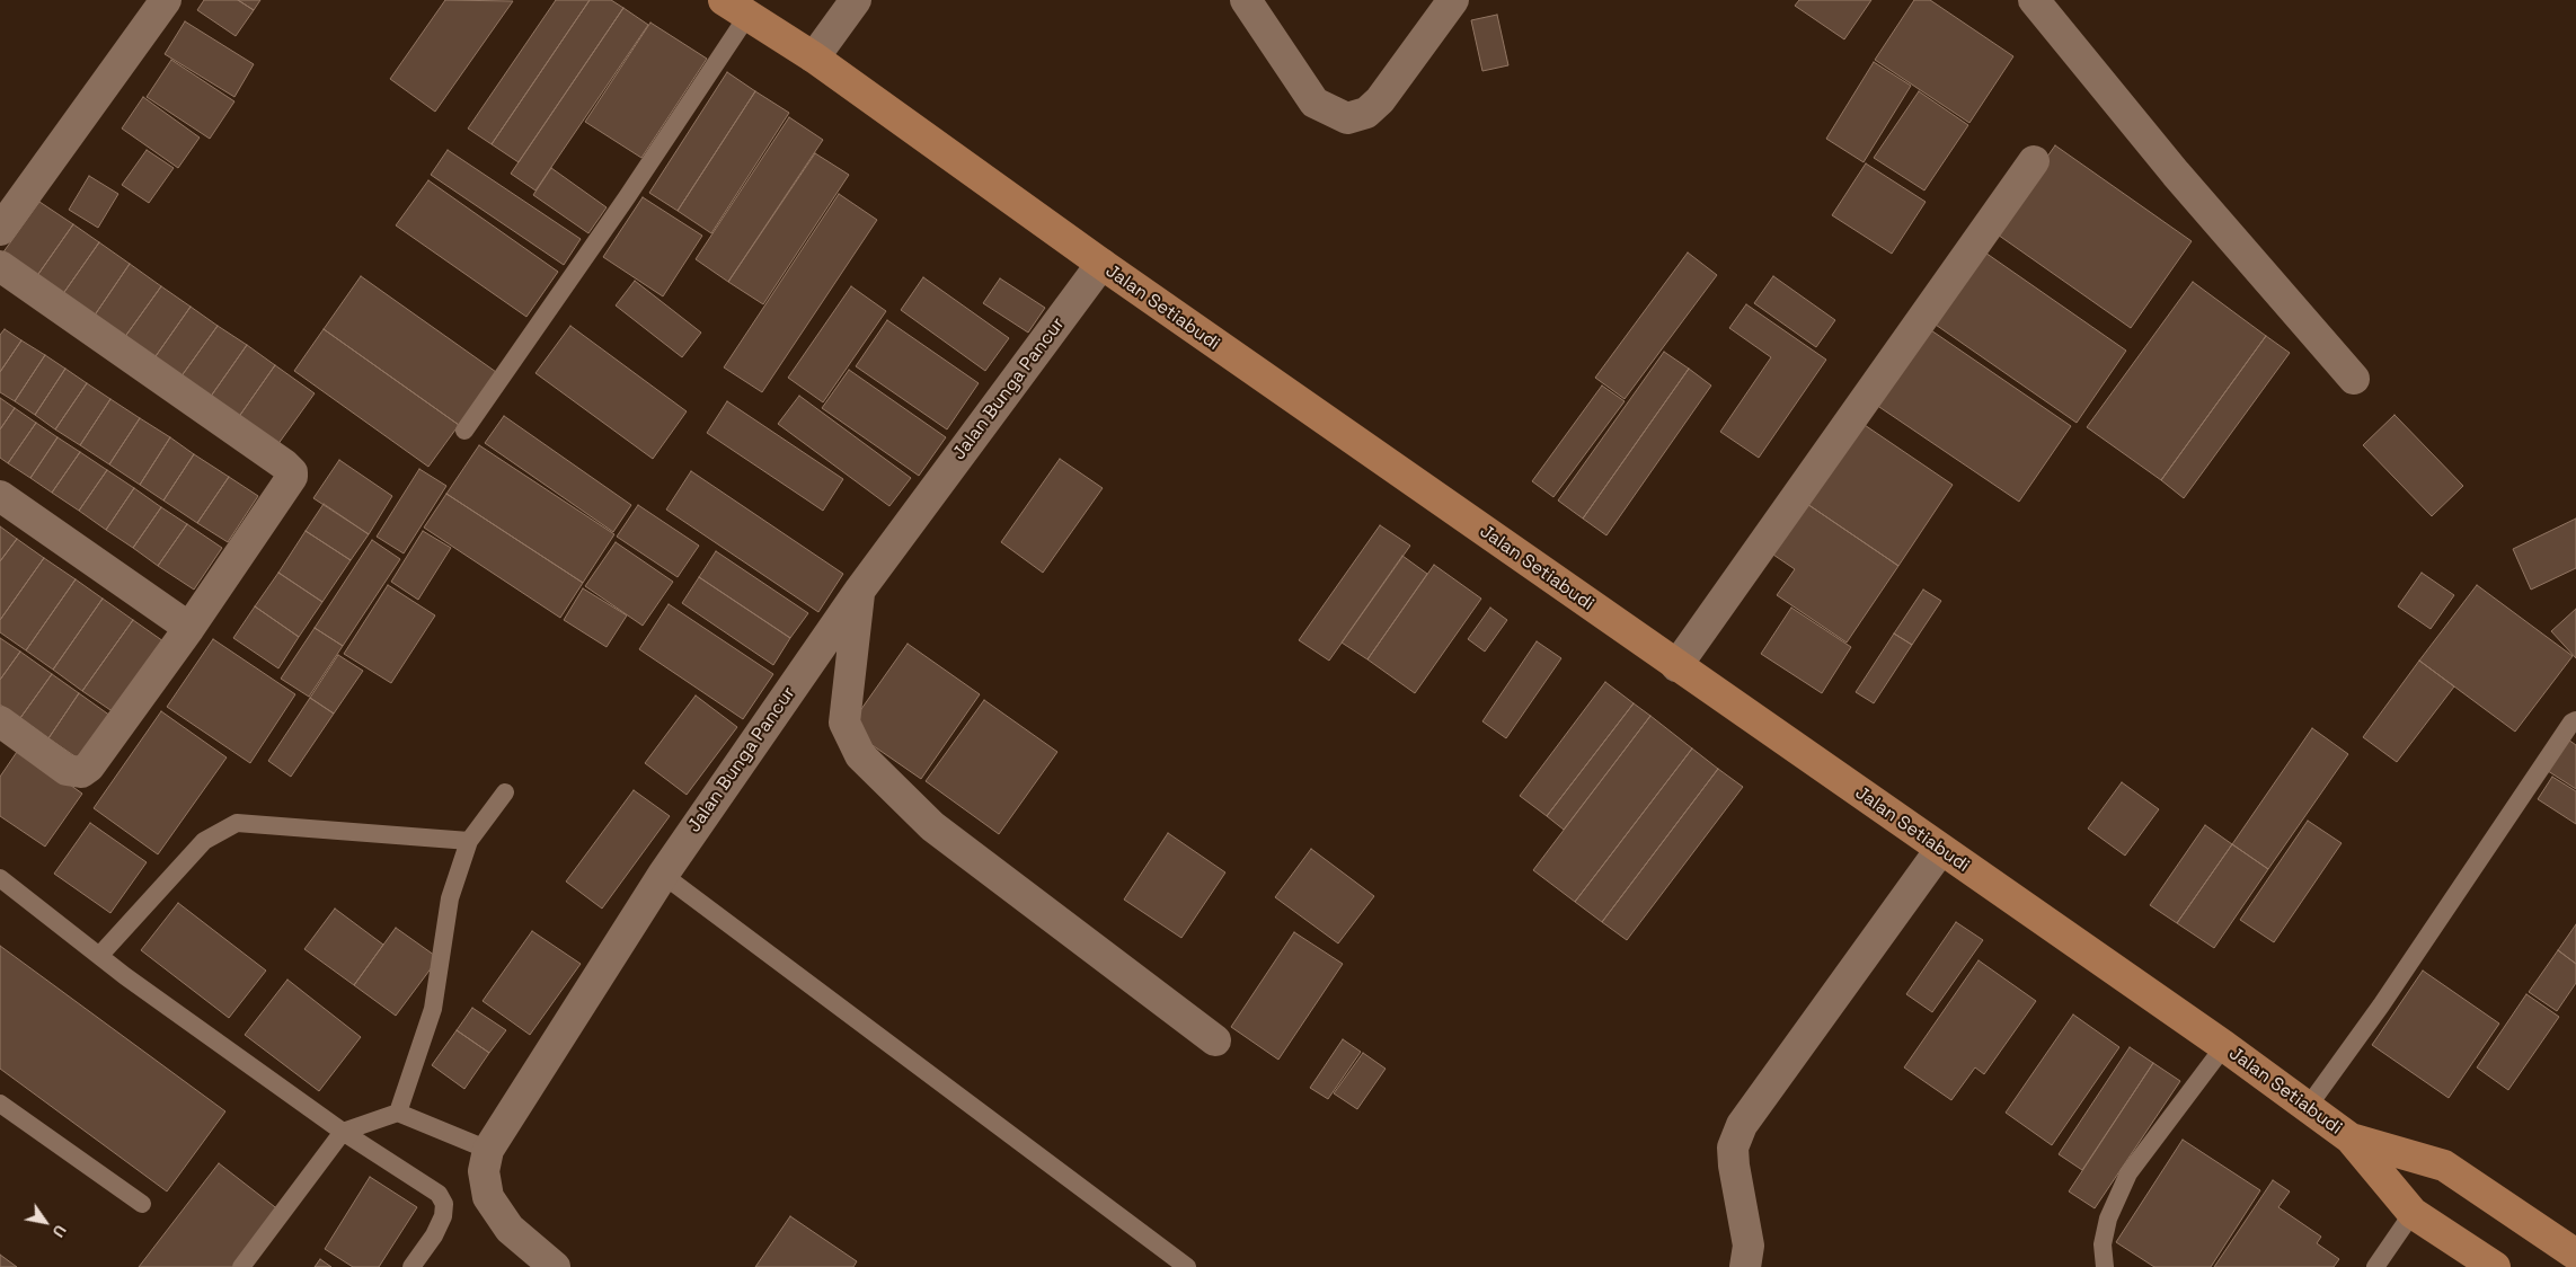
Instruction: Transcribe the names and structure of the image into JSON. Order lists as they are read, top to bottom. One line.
{"streets":{"main road":["Jalan Setiabudi"],"street":["Jalan Bunga Pancur"]},"crossings":[["Jalan Setiabudi","Jalan Bunga Pancur"]],"north":"bottom right"}
